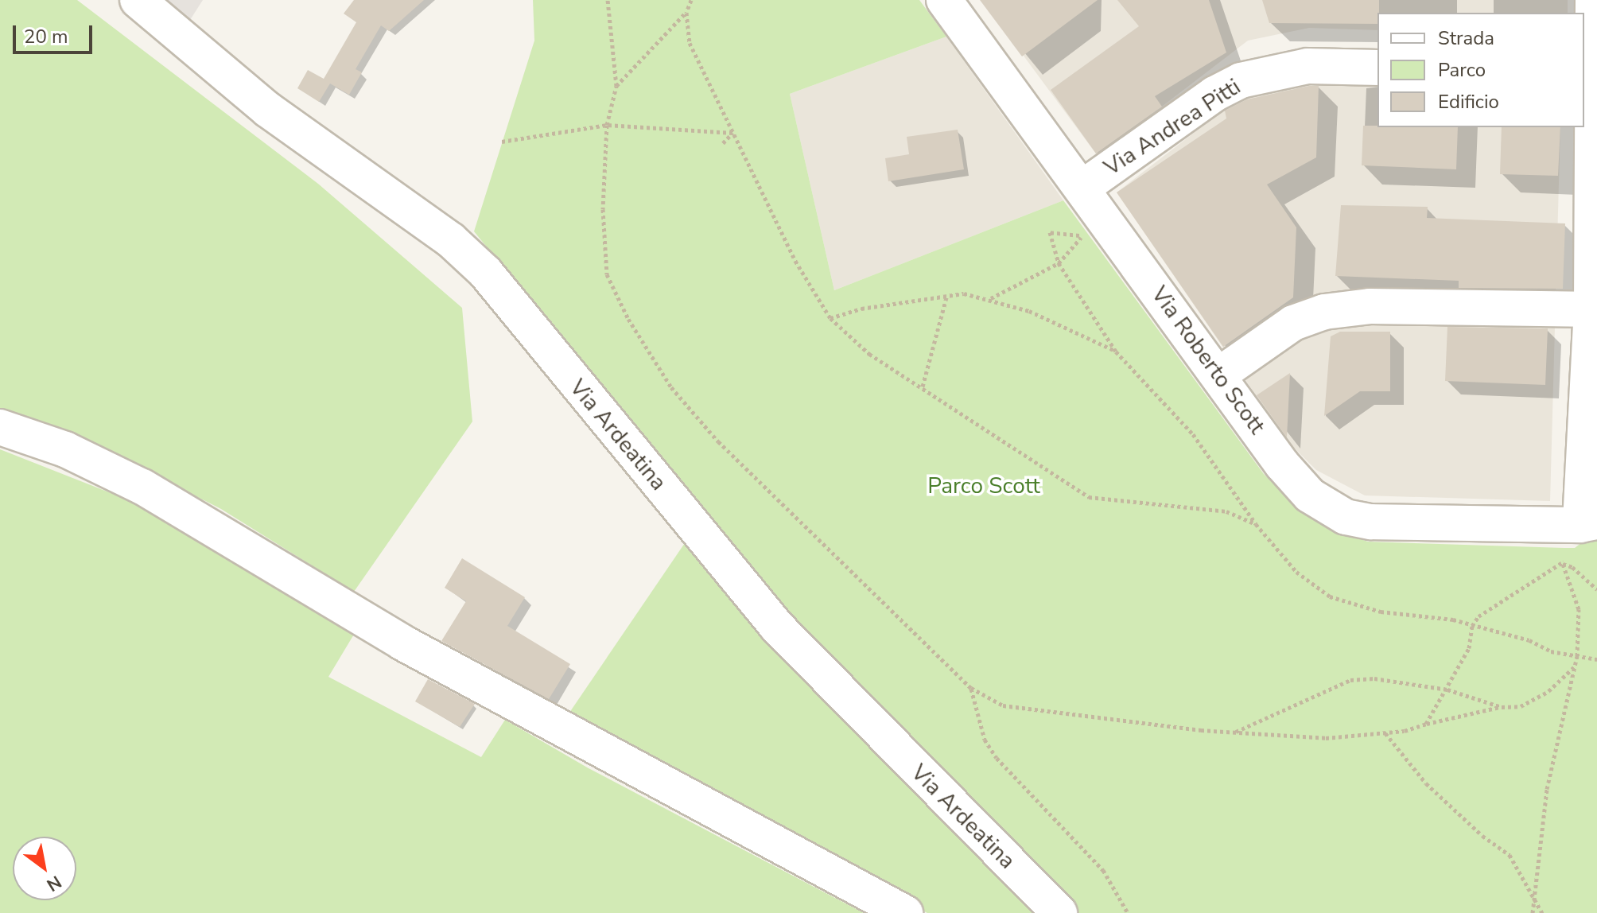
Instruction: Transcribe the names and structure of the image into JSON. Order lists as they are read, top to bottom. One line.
{"streets":{"street":["Via Andrea Pitti","Via Roberto Scott","Via Ardeatina"]},"crossings":[["Via Andrea Pitti","Via Roberto Scott"]],"parks":["Parco Scott"],"legend":["Strada","Parco","Edificio"],"scale_bar":"20 m","north":"bottom right"}
